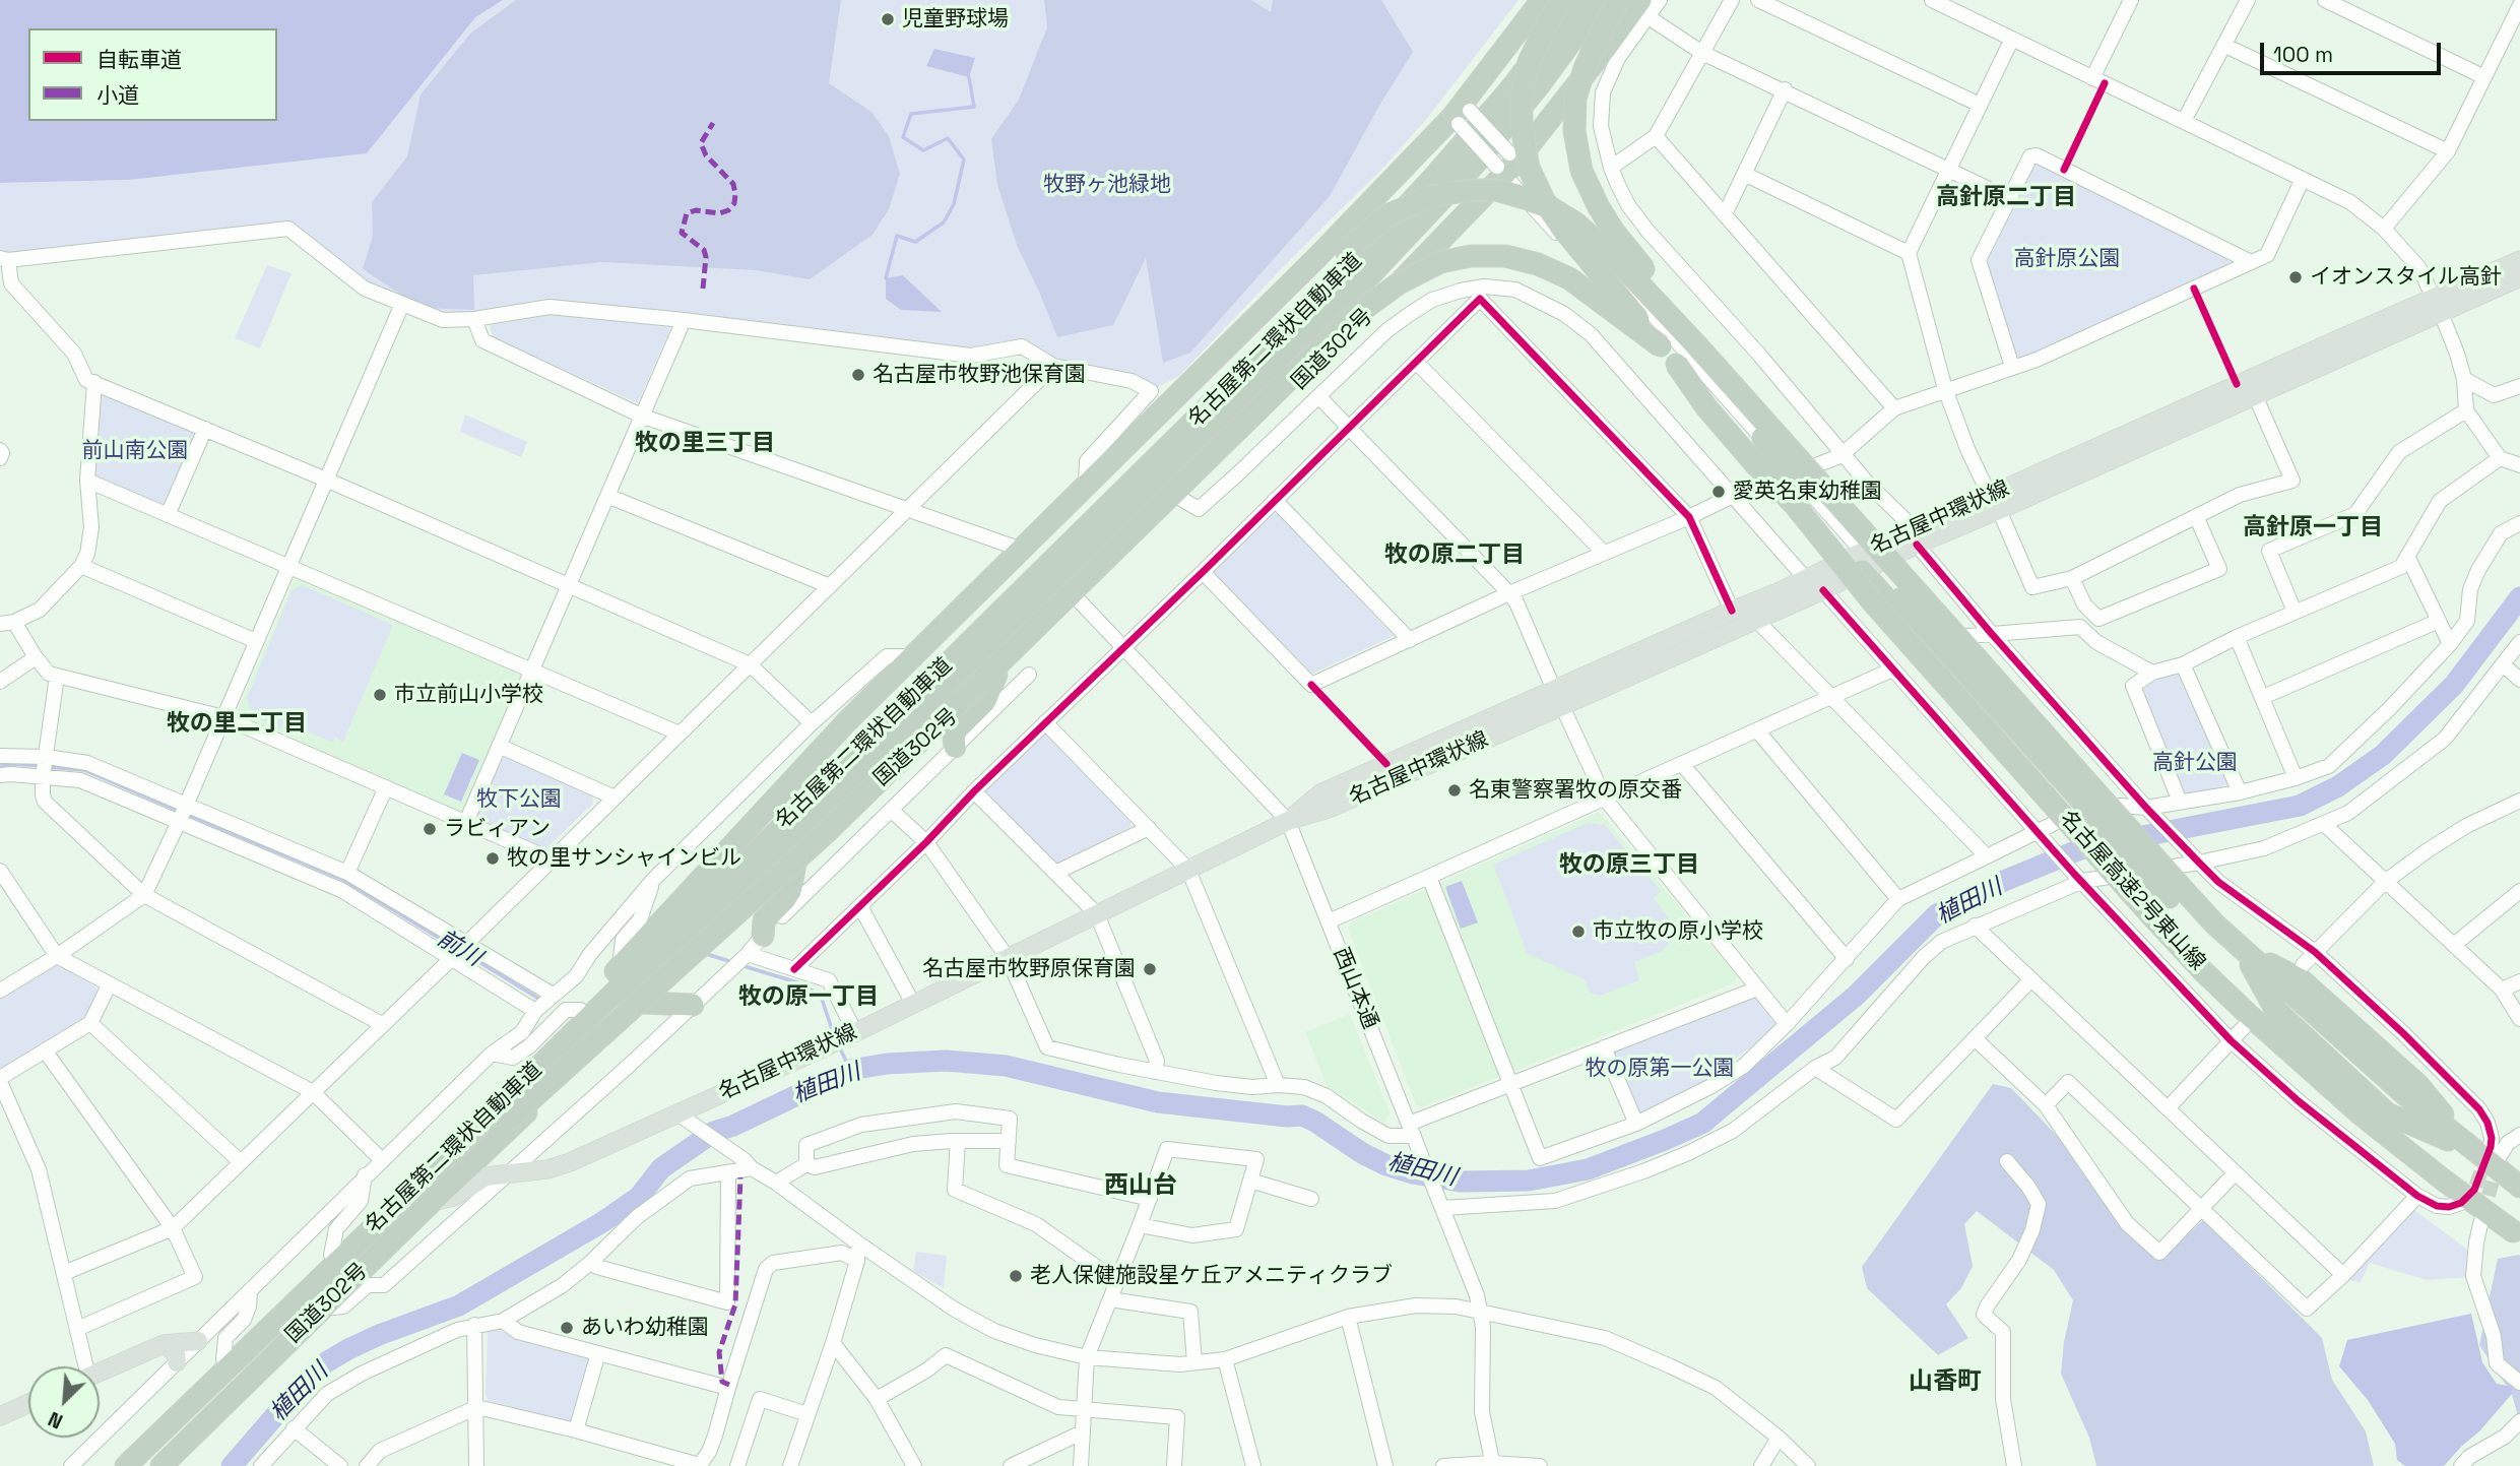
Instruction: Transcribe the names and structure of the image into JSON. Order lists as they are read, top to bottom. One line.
{"streets":{"highway":["名古屋第二環状自動車道","国道302号","名古屋高速2号東山線"],"main road":["名古屋中環状線"],"street":["西山本通"]},"crossings":[["国道302号","名古屋中環状線"],["名古屋中環状線","西山本通"]],"districts":["高針原二丁目","牧の里三丁目","高針原一丁目","牧の原二丁目","牧の里二丁目","牧の原三丁目","牧の原一丁目","西山台","山香町"],"water":["植田川","前川"],"parks":["牧野ヶ池緑地","高針原公園","前山南公園","高針公園","牧下公園","牧の原第一公園"],"places":["児童野球場","イオンスタイル高針","名古屋市牧野池保育園","愛英名東幼稚園","市立前山小学校","名東警察署牧の原交番","ラビィアン","牧の里サンシャインビル","市立牧の原小学校","名古屋市牧野原保育園","老人保健施設星ケ丘アメニティクラブ","あいわ幼稚園"],"legend":["自転車道","小道"],"scale_bar":"100 m","north":"bottom left"}
